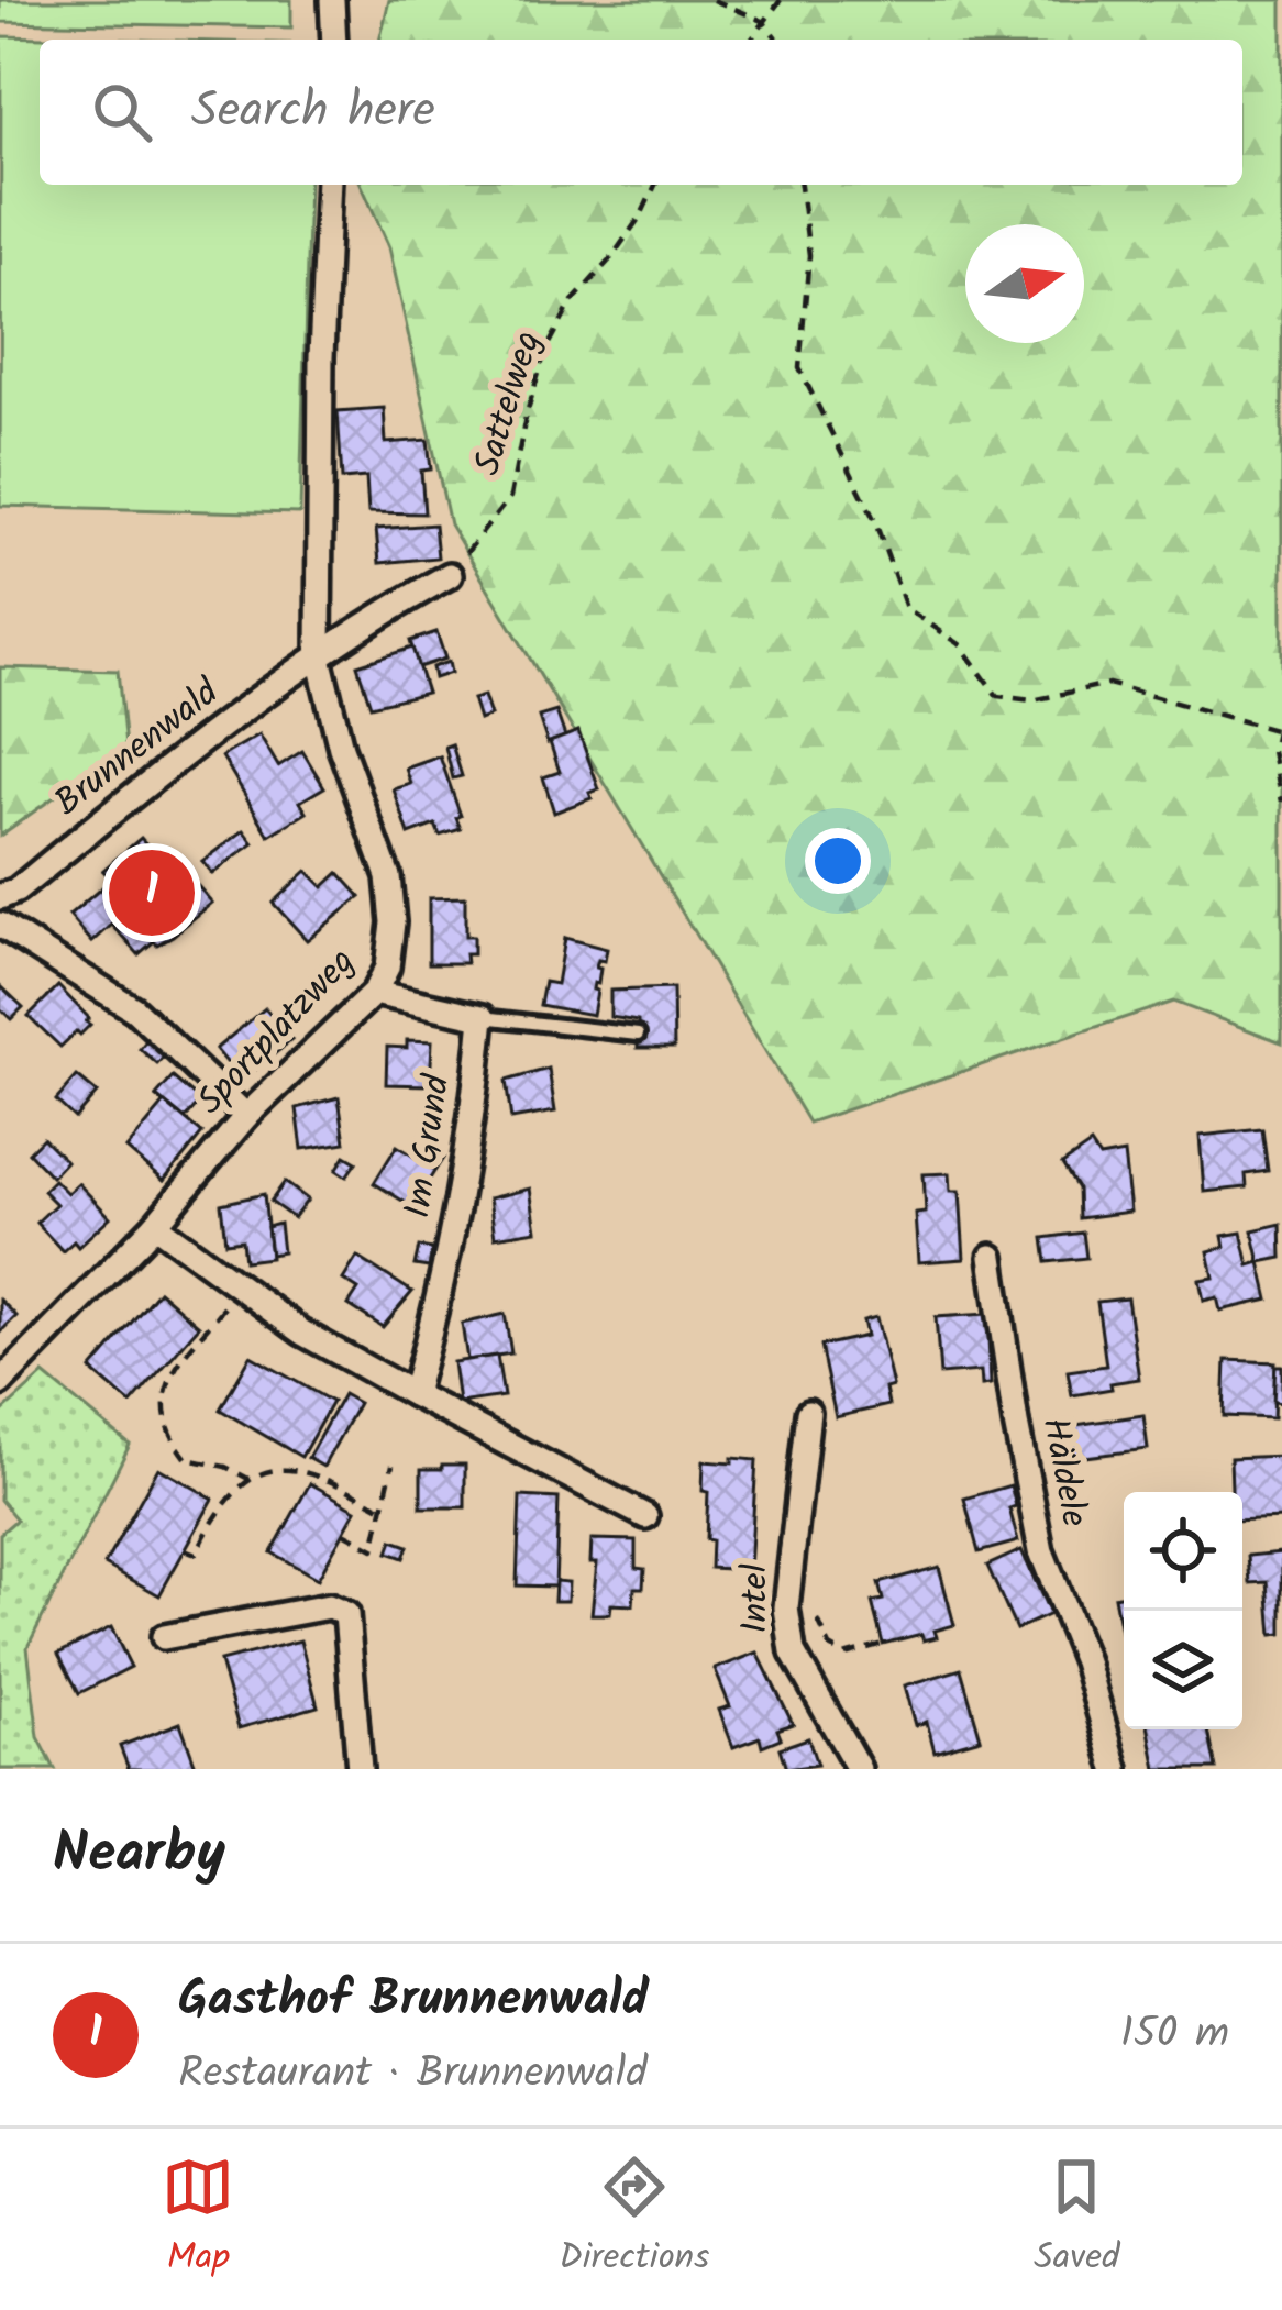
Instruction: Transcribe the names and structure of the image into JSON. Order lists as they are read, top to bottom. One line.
{"streets":{"street":["Brunnenwald","Sportplatzweg","Im Grund","Häldele","Intel"],"path":["Sattelweg"]},"crossings":[["Brunnenwald","Sportplatzweg"]],"north":"right","page":{"search":"Search here","pins":"1","heading":"Nearby","list":[{"mark":"1","name":"Gasthof Brunnenwald","note":"Restaurant · Brunnenwald","value":"150 m"}],"nav":["Map","Directions","Saved"]}}
